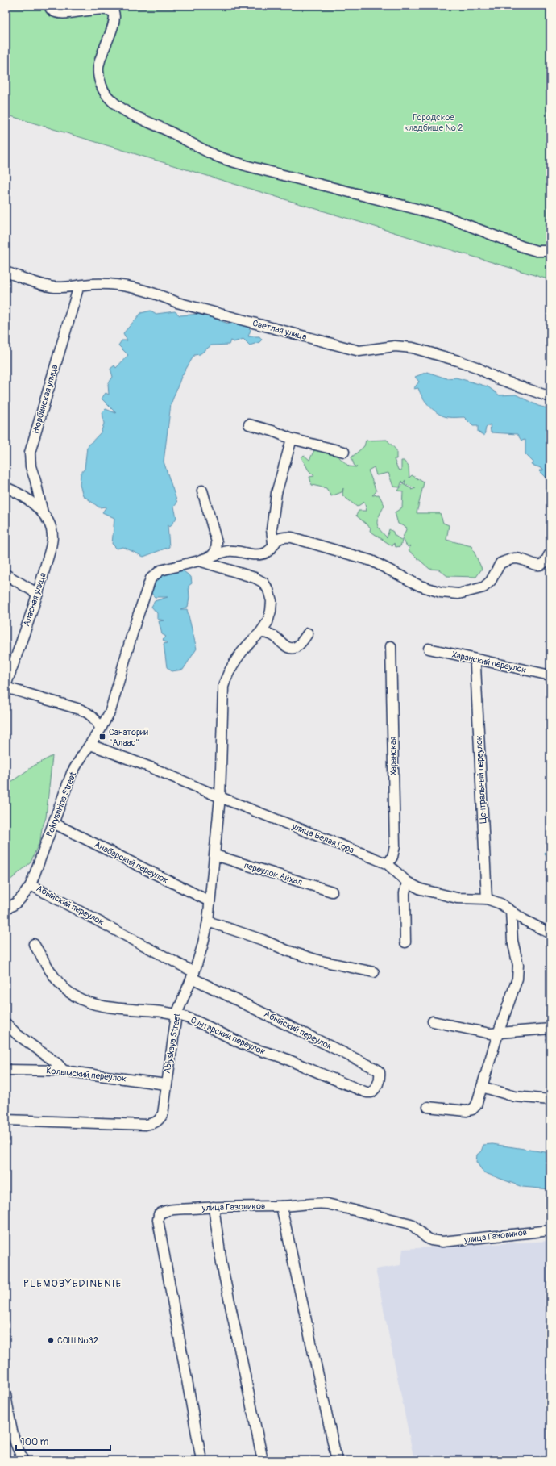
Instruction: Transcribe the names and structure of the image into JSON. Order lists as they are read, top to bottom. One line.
{"streets":{"street":["Светлая улица","Нюрбинская улица","Аласная улица","Харанский переулок","Харанская","Центральный переулок","Pokryshkina Street","улица Белая Гора","Анабарский переулок","переулок Айхал","Абыйский переулок","Сунтарский переулок","Abiyskaya Street","Колымский переулок","улица Газовиков"]},"crossings":[["Светлая улица","Нюрбинская улица"],["Нюрбинская улица","Аласная улица"],["Аласная улица","Pokryshkina Street"],["Харанский переулок","Центральный переулок"],["Харанская","улица Белая Гора"],["Центральный переулок","улица Белая Гора"],["Pokryshkina Street","улица Белая Гора"],["Pokryshkina Street","Анабарский переулок"],["Pokryshkina Street","Абыйский переулок"],["Pokryshkina Street","Abiyskaya Street"],["улица Белая Гора","Abiyskaya Street"],["Анабарский переулок","Abiyskaya Street"],["переулок Айхал","Abiyskaya Street"],["Абыйский переулок","Сунтарский переулок"],["Абыйский переулок","Abiyskaya Street"],["Сунтарский переулок","Abiyskaya Street"],["Abiyskaya Street","Колымский переулок"]],"districts":["PLEMOBYEDINENIE"],"parks":["Городское кладбище № 2"],"places":{"transit":["Санаторий \"Алаас\""],"other":["СОШ №32"]},"scale_bar":"100 m"}
